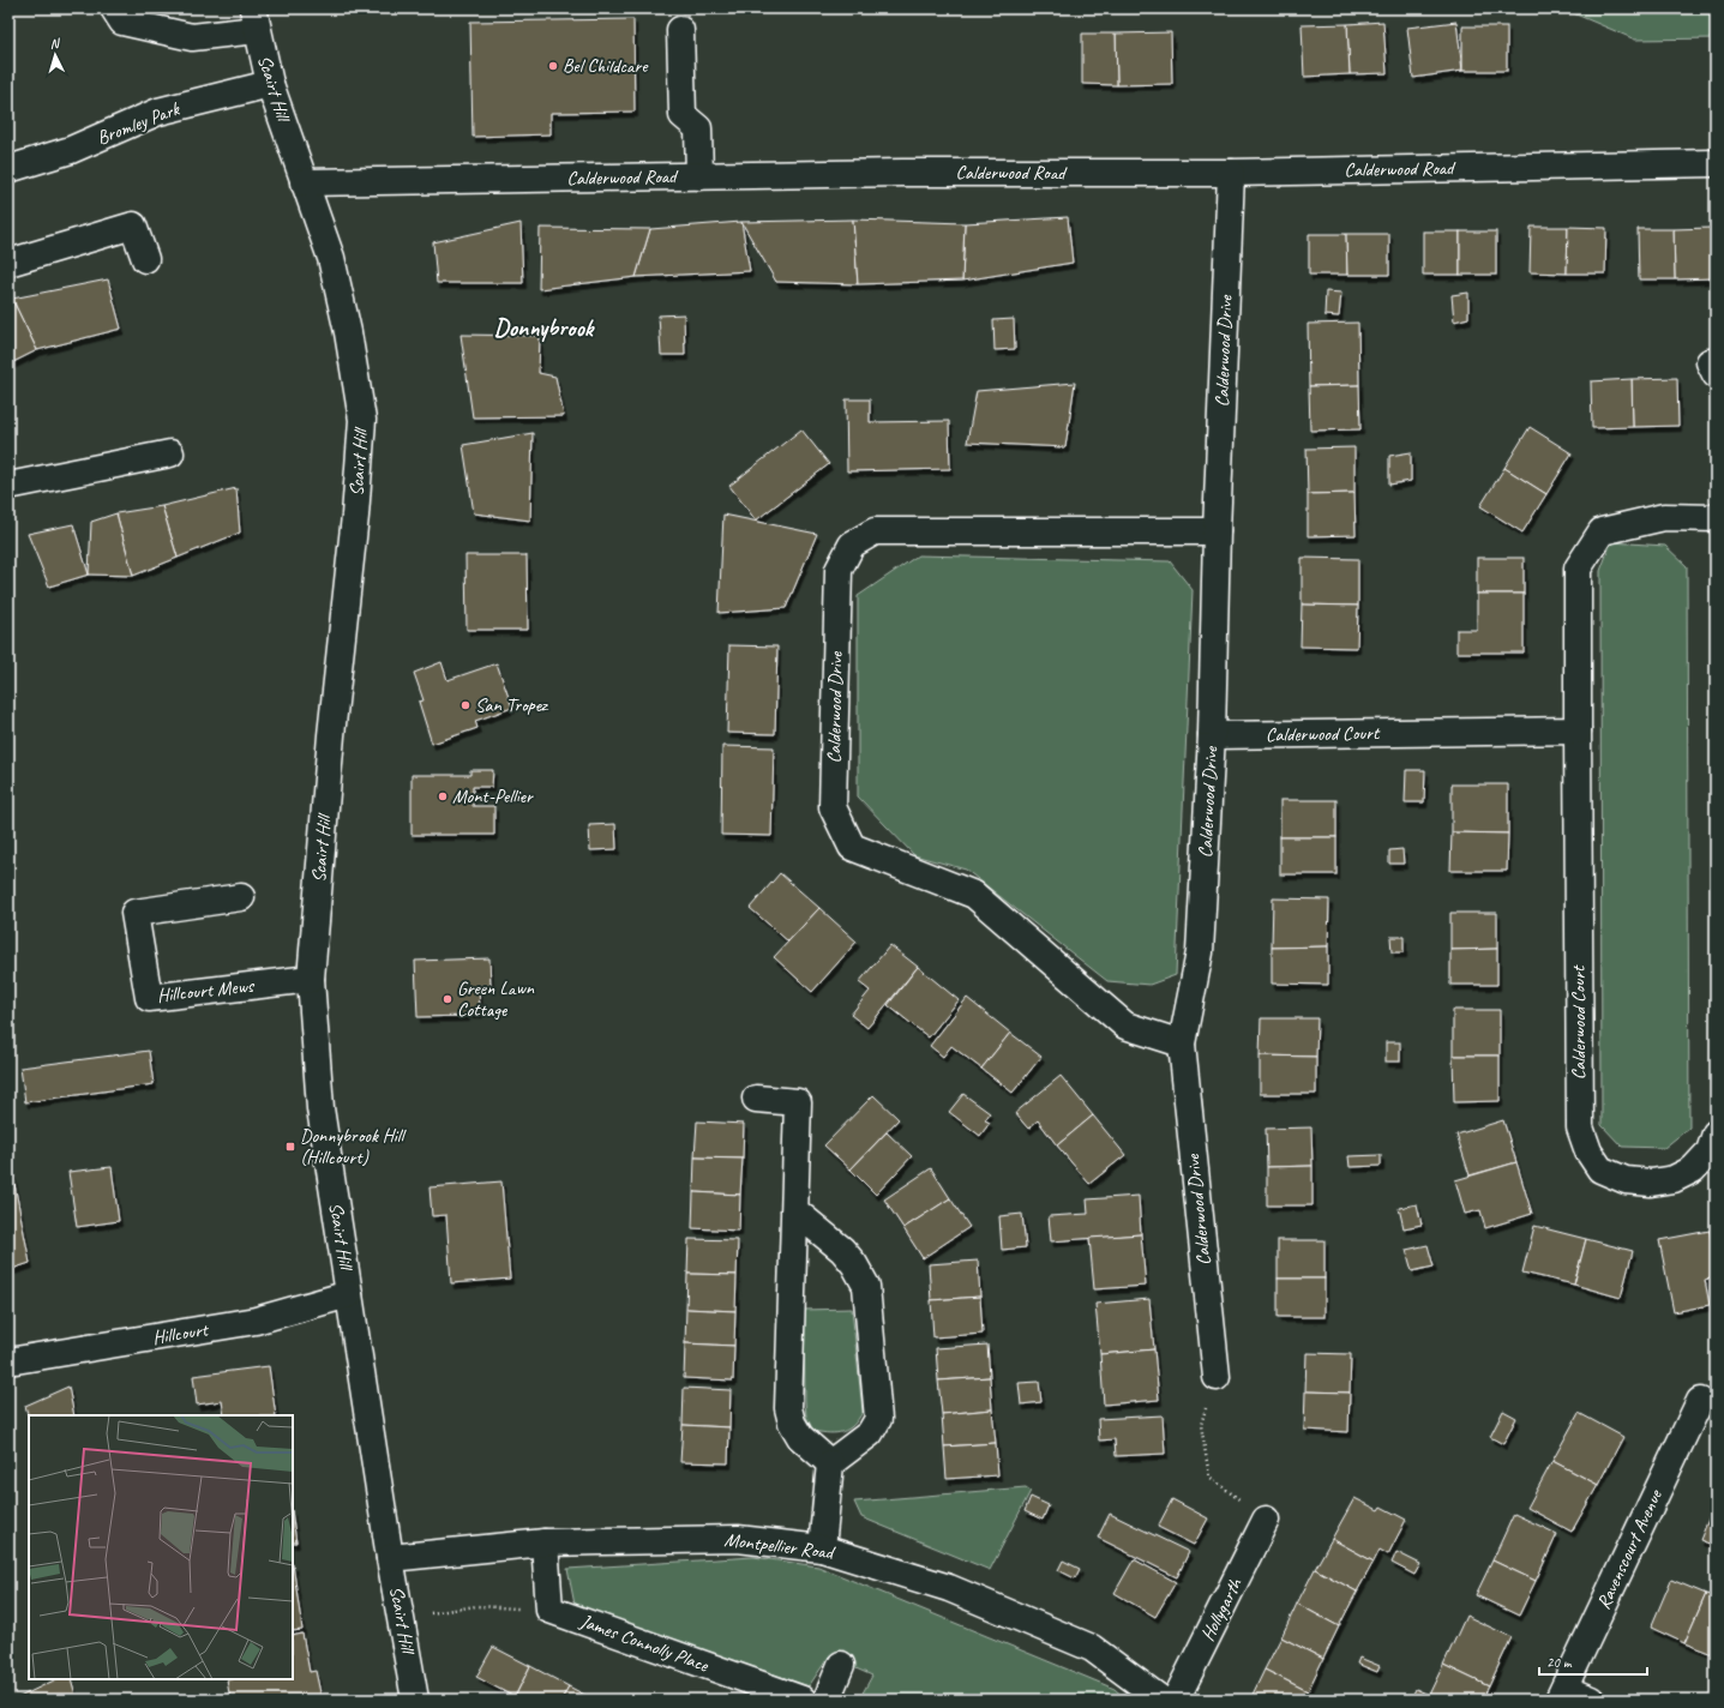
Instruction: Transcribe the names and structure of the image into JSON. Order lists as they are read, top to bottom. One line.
{"streets":{"street":["Scairt Hill","Bromley Park","Calderwood Road","Calderwood Drive","Calderwood Court","Hillcourt Mews","Hillcourt","Montpellier Road","Ravenscourt Avenue","Hollygarth","James Connolly Place"]},"crossings":[["Scairt Hill","Bromley Park"],["Scairt Hill","Calderwood Road"],["Scairt Hill","Hillcourt Mews"],["Scairt Hill","Hillcourt"],["Scairt Hill","Montpellier Road"],["Calderwood Road","Calderwood Drive"],["Calderwood Drive","Calderwood Court"]],"districts":["Donnybrook"],"places":{"other":["Bel Childcare","San Tropez","Mont-Pellier","Green Lawn Cottage"],"transit":["Donnybrook Hill (Hillcourt)"]},"scale_bar":"20 m","north":"top"}
